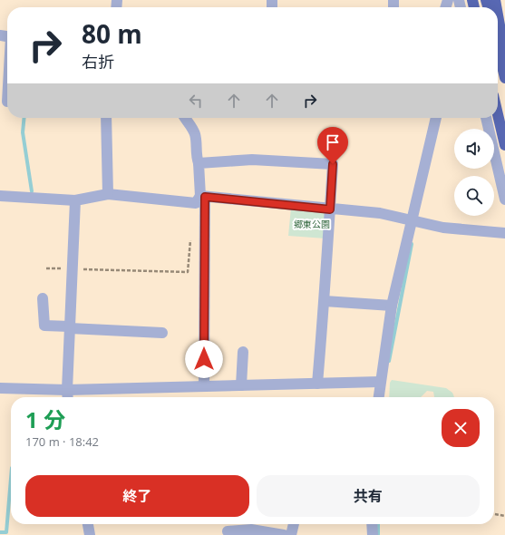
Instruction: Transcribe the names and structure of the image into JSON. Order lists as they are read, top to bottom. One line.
{"parks":["郷東公園"],"page":{"turn":["80 m","右折"],"heading":["1 分","170 m · 18:42"],"buttons":["終了","共有"]}}
